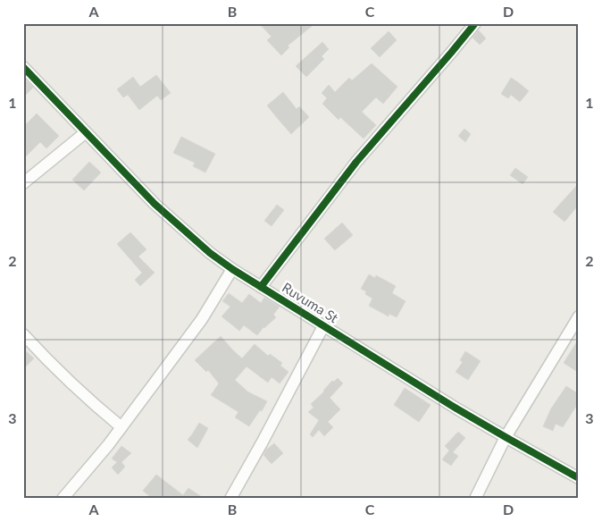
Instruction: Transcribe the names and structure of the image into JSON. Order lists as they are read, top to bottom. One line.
{"streets":{"street":["Ruvuma St"]},"grid":{"columns":["A","B","C","D"],"rows":["1","2","3"]}}
